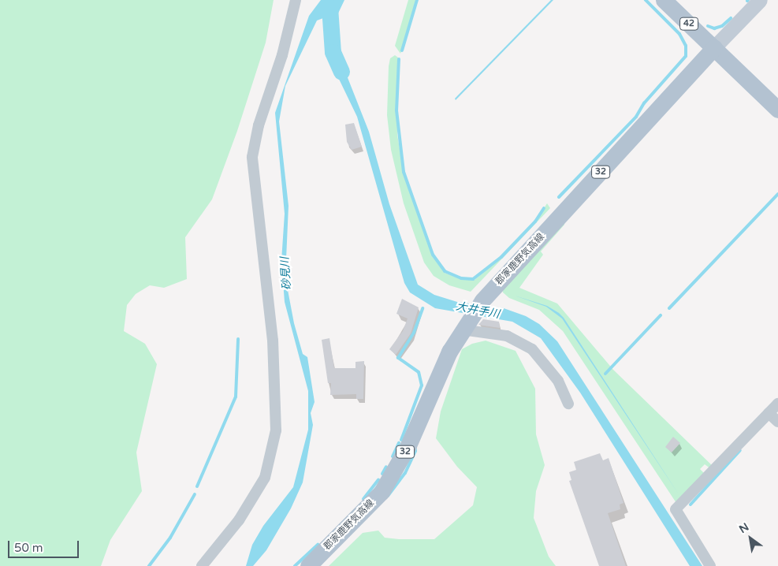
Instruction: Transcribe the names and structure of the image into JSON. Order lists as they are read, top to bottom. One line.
{"streets":{"main road":["42","32","郡家鹿野気高線"]},"crossings":[["42","郡家鹿野気高線"]],"water":["砂見川","大井手川"],"scale_bar":"50 m","north":"top left"}
